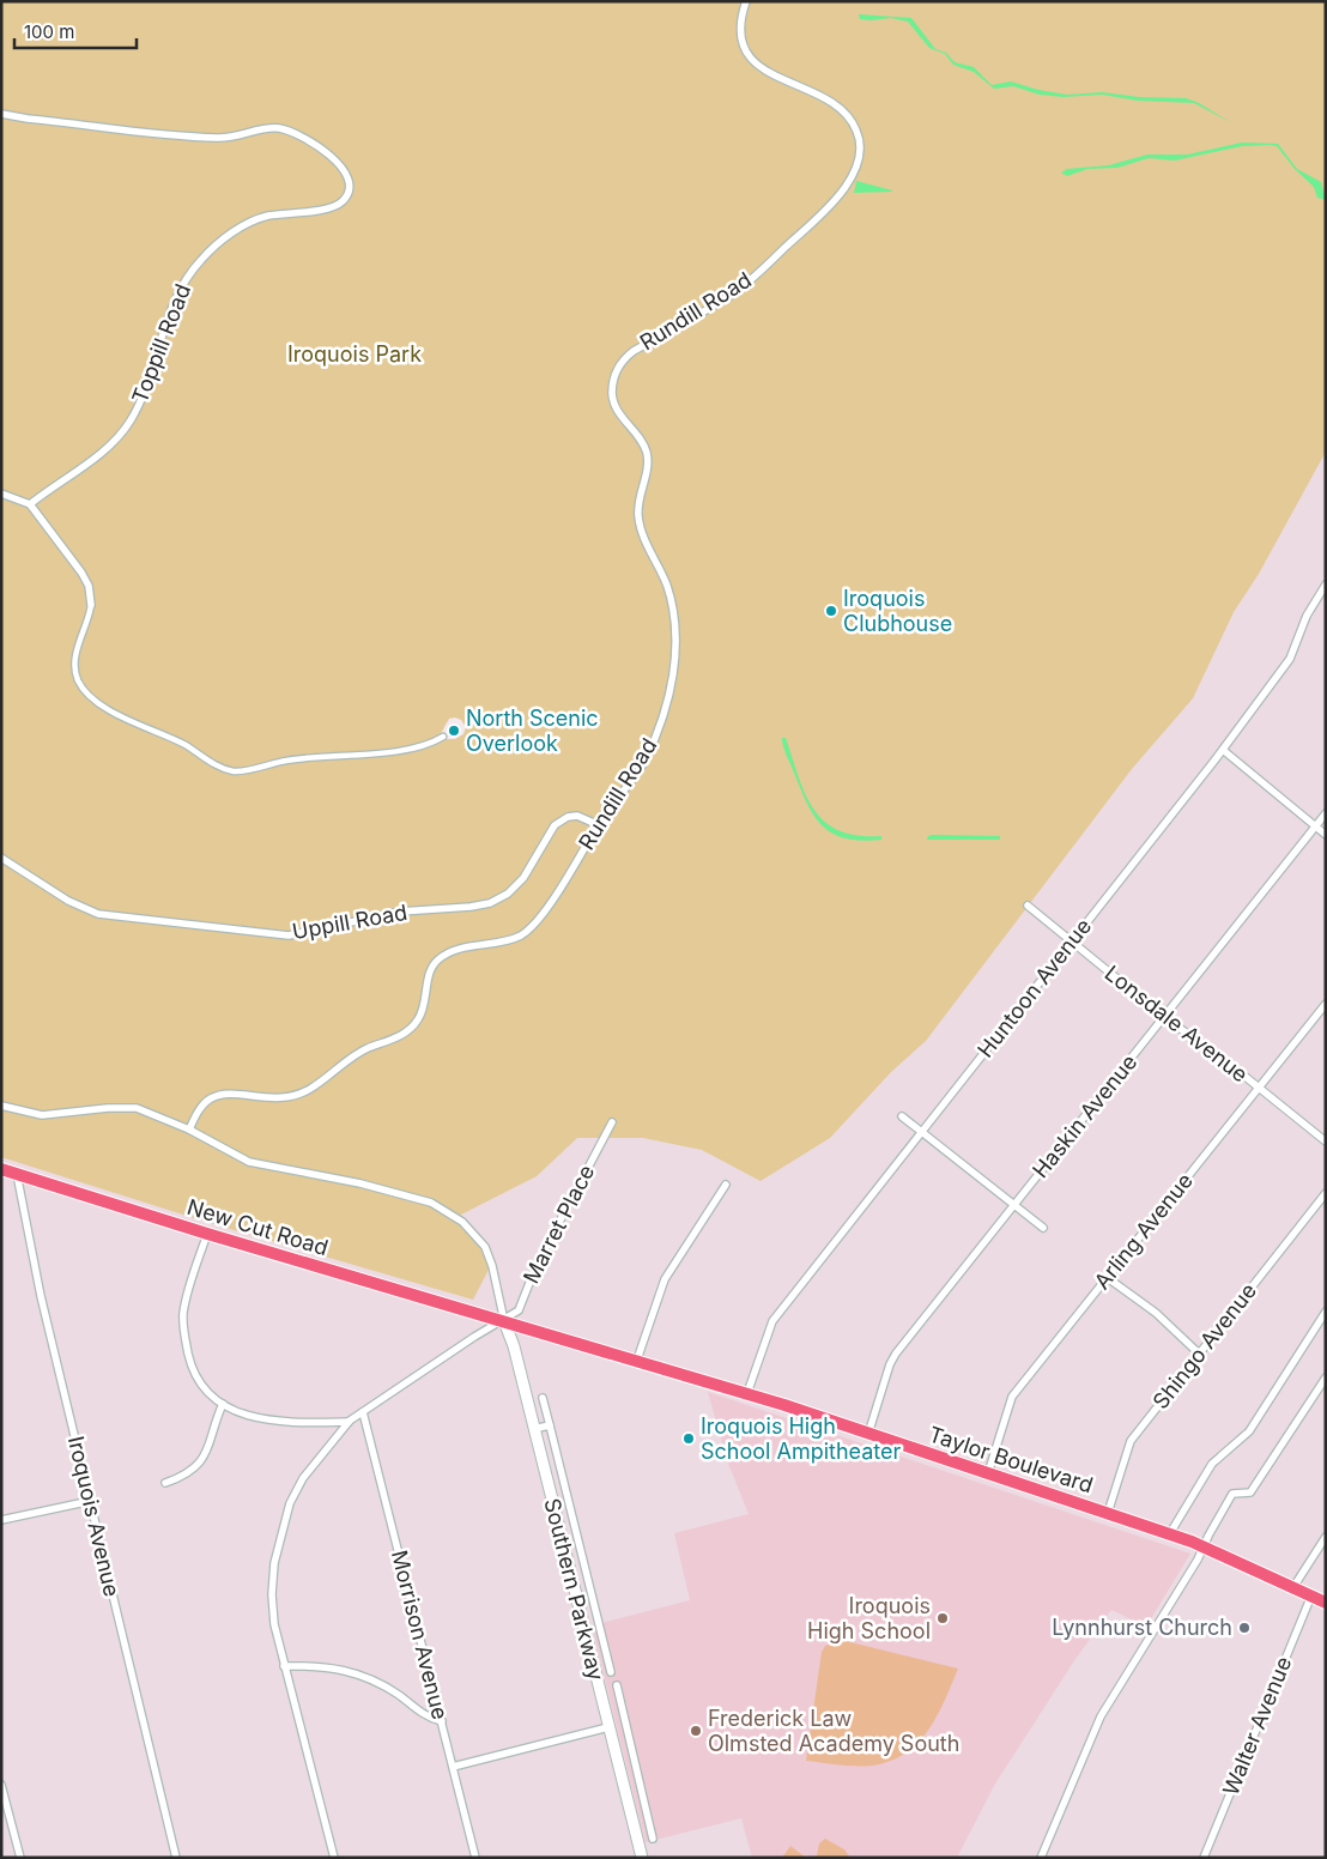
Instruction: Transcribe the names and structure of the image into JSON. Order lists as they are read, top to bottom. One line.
{"streets":{"main road":["New Cut Road","Taylor Boulevard","Southern Parkway"],"street":["Rundill Road","Toppill Road","Uppill Road","Huntoon Avenue","Lonsdale Avenue","Haskin Avenue","Marret Place","Arling Avenue","Shingo Avenue","Iroquois Avenue","Morrison Avenue","Walter Avenue"]},"crossings":[["Rundill Road","Uppill Road"],["Huntoon Avenue","Lonsdale Avenue"],["Huntoon Avenue","Taylor Boulevard"],["Lonsdale Avenue","Haskin Avenue"],["Lonsdale Avenue","Arling Avenue"],["Haskin Avenue","Taylor Boulevard"],["Marret Place","New Cut Road"],["Marret Place","Taylor Boulevard"],["Marret Place","Southern Parkway"],["New Cut Road","Taylor Boulevard"],["New Cut Road","Iroquois Avenue"],["New Cut Road","Southern Parkway"],["Arling Avenue","Taylor Boulevard"],["Shingo Avenue","Taylor Boulevard"],["Taylor Boulevard","Southern Parkway"],["Taylor Boulevard","Walter Avenue"]],"parks":["Iroquois Park"],"places":["Iroquois Clubhouse","North Scenic Overlook","Iroquois High School Ampitheater","Iroquois High School","Lynnhurst Church","Frederick Law Olmsted Academy South"],"scale_bar":"100 m"}
